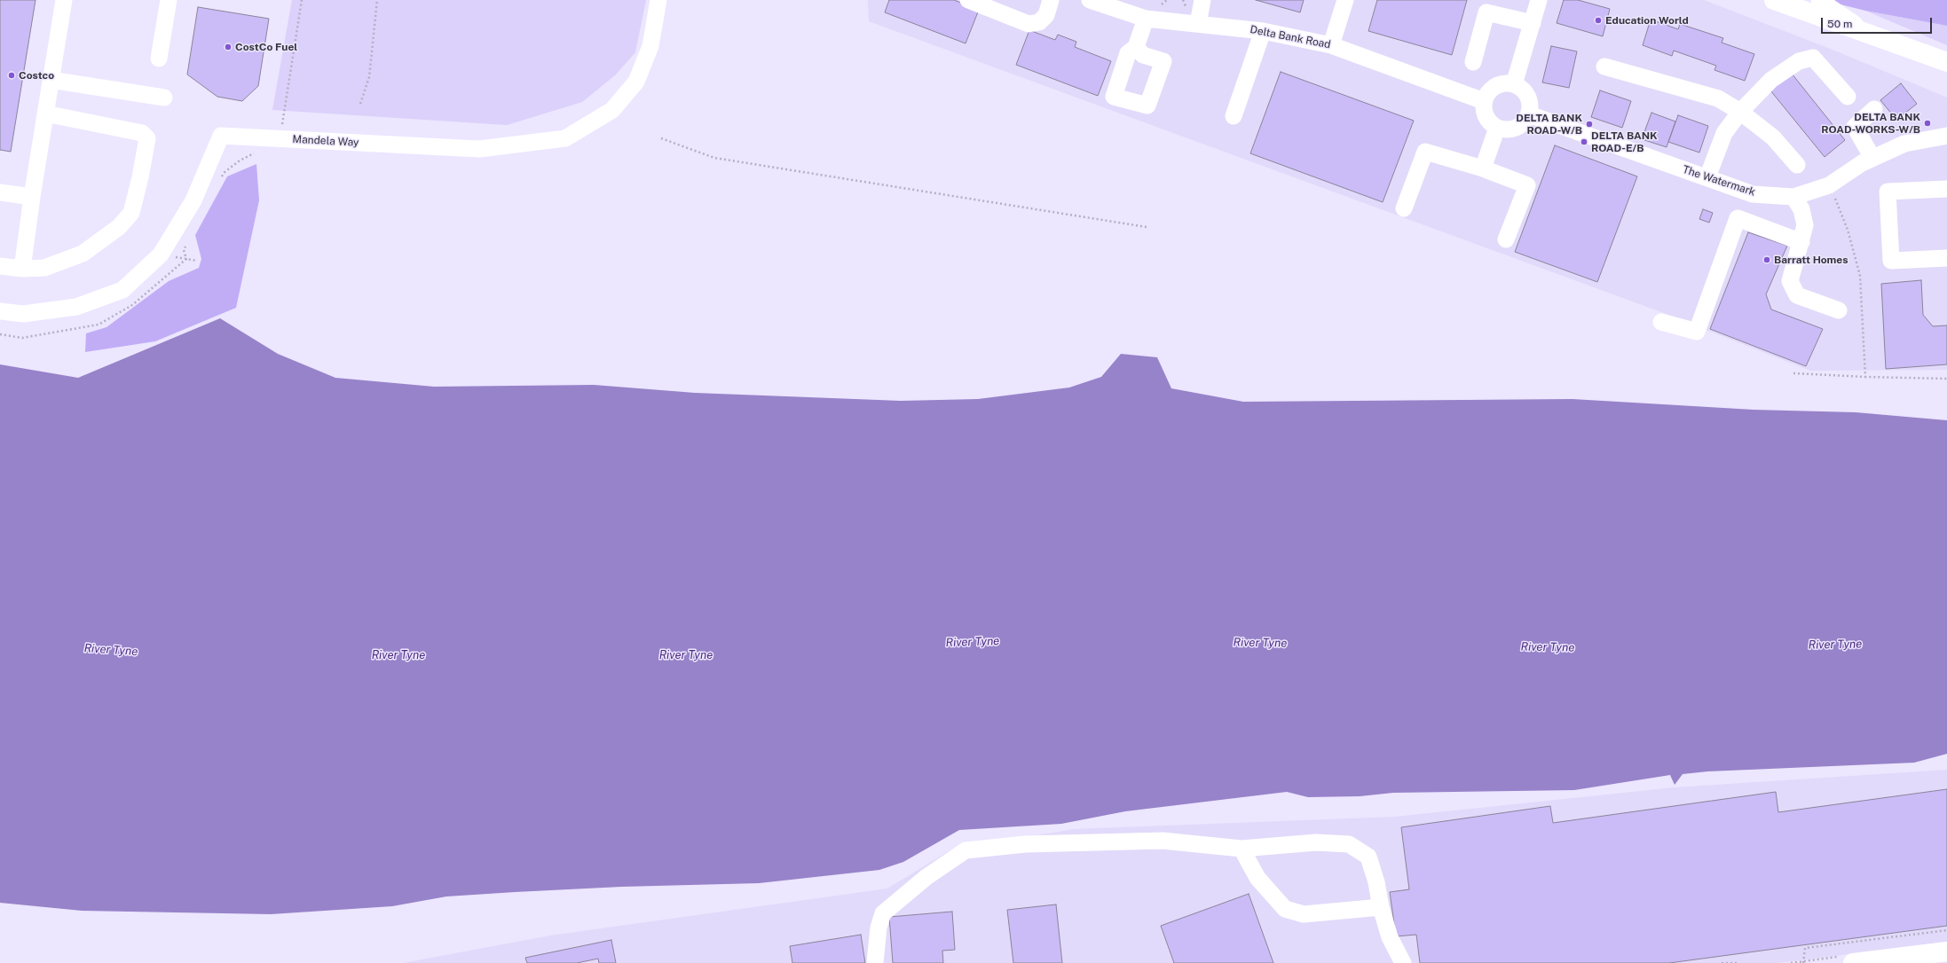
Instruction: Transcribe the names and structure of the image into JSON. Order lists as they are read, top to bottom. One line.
{"streets":{"street":["Delta Bank Road","Mandela Way","The Watermark"]},"crossings":[["Delta Bank Road","The Watermark"]],"water":["River Tyne"],"places":["Education World","CostCo Fuel","Costco","DELTA BANK ROAD-WORKS-W/B","DELTA BANK ROAD-W/B","DELTA BANK ROAD-E/B","Barratt Homes"],"scale_bar":"50 m"}
